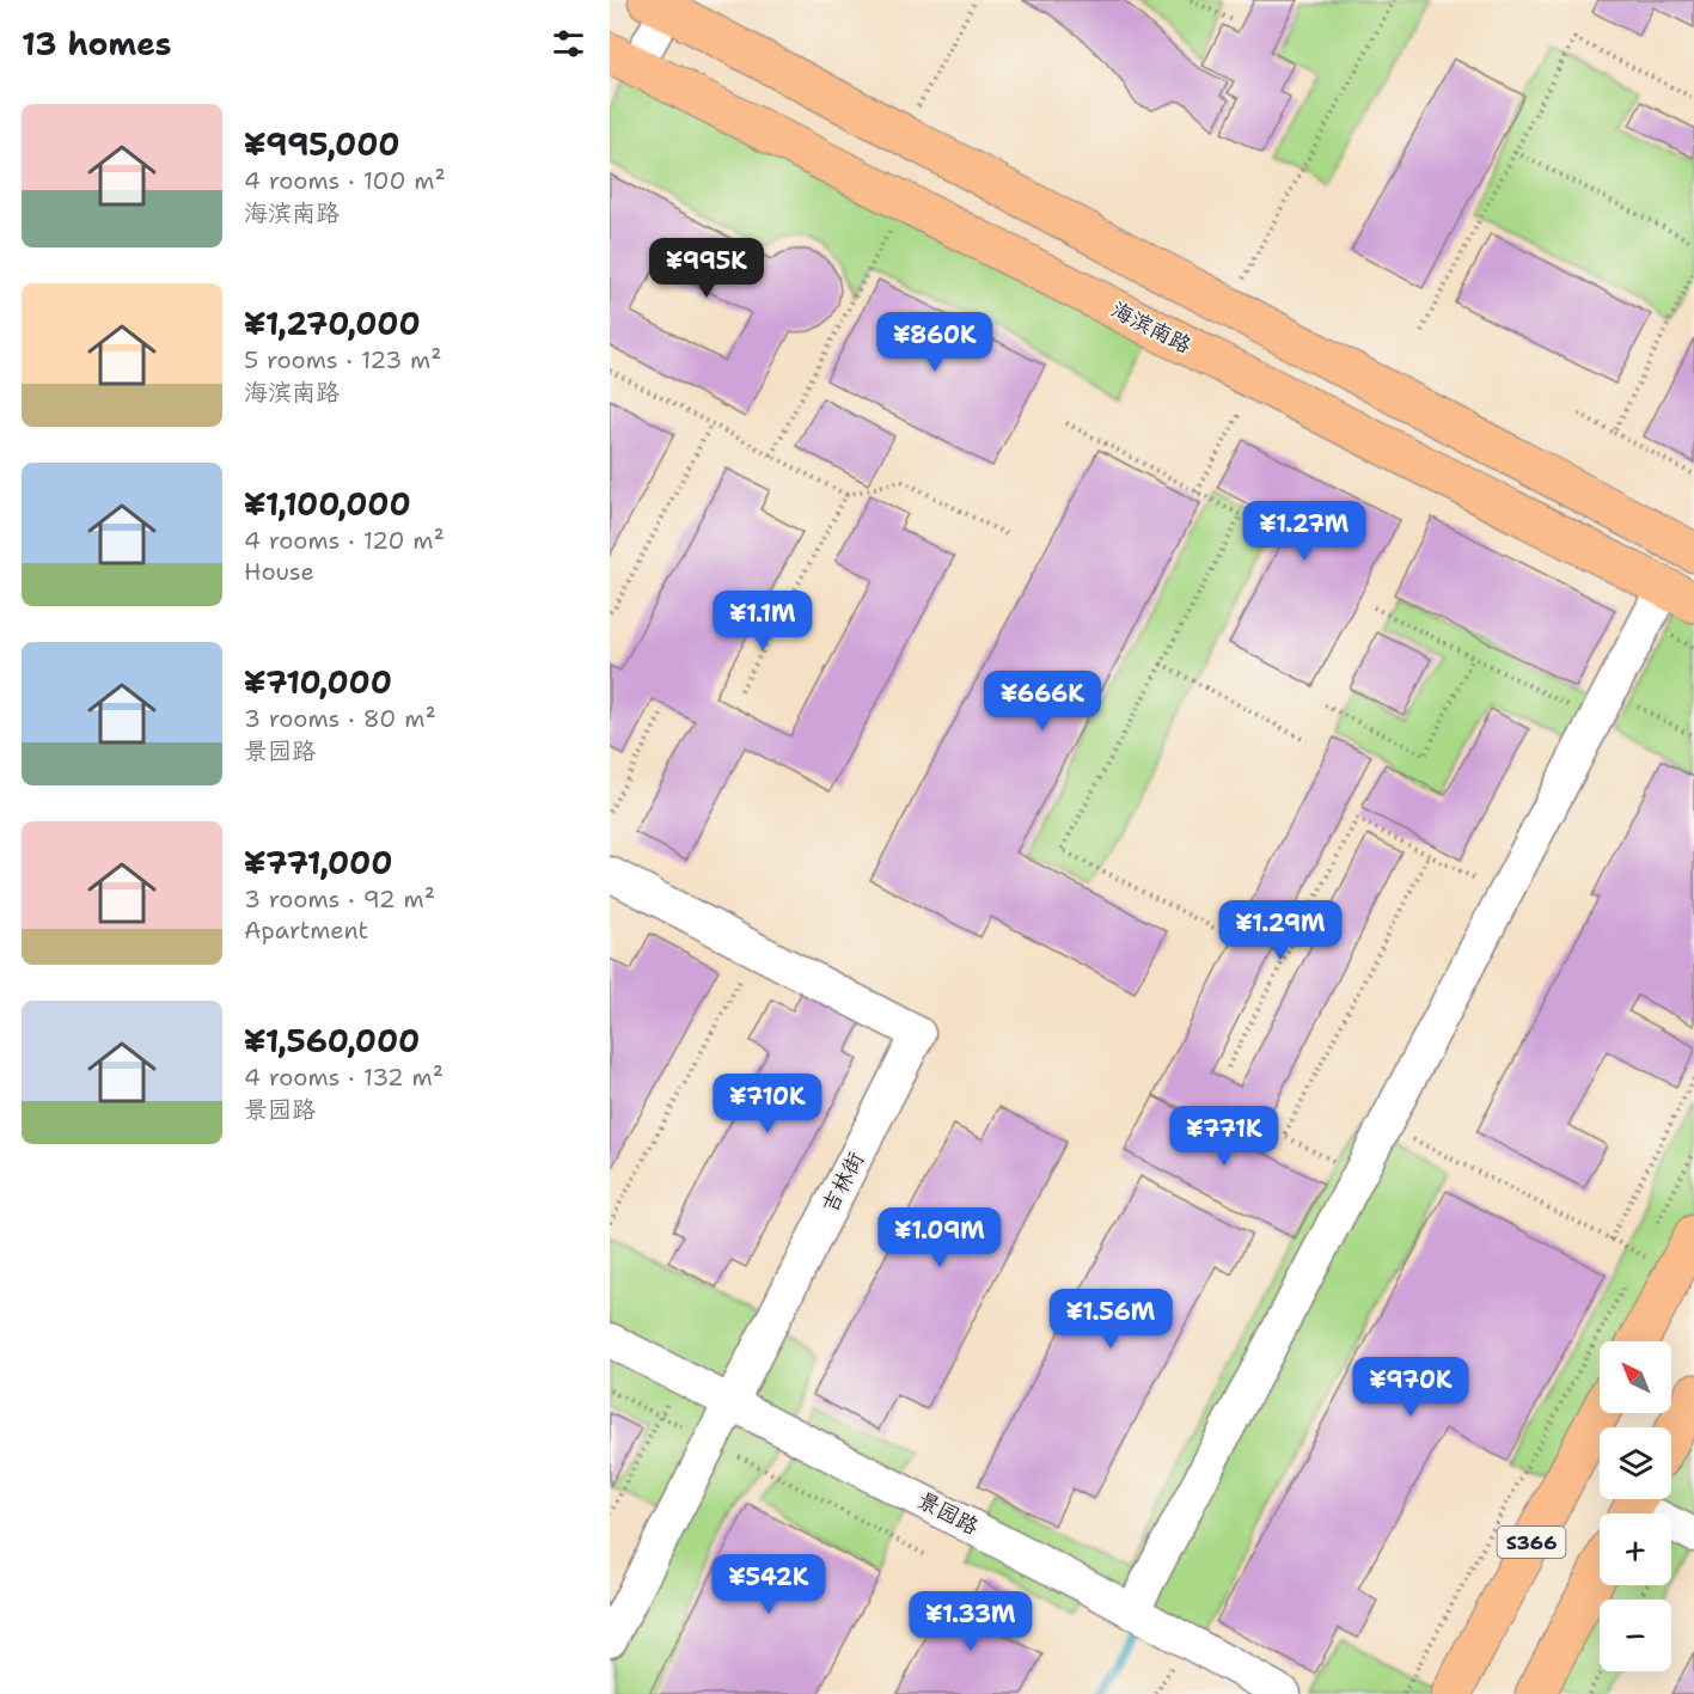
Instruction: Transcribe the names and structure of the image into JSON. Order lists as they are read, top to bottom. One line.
{"streets":{"main road":["海滨南路","S366"],"street":["吉林街","景园路"]},"crossings":[["吉林街","景园路"]],"north":"top left","page":{"heading":"13 homes","list":[{"name":"¥995,000","note":"4 rooms · 100 m² · 海滨南路"},{"name":"¥1,270,000","note":"5 rooms · 123 m² · 海滨南路"},{"name":"¥1,100,000","note":"4 rooms · 120 m² · House"},{"name":"¥710,000","note":"3 rooms · 80 m² · 景园路"},{"name":"¥771,000","note":"3 rooms · 92 m² · Apartment"},{"name":"¥1,560,000","note":"4 rooms · 132 m² · 景园路"}],"price":["¥995K","¥860K","¥1.27M","¥1.1M","¥666K","¥1.29M","¥710K","¥771K","¥1.09M","¥1.56M","¥970K","¥542K","¥1.33M"],"map_buttons":["+","−"]}}
